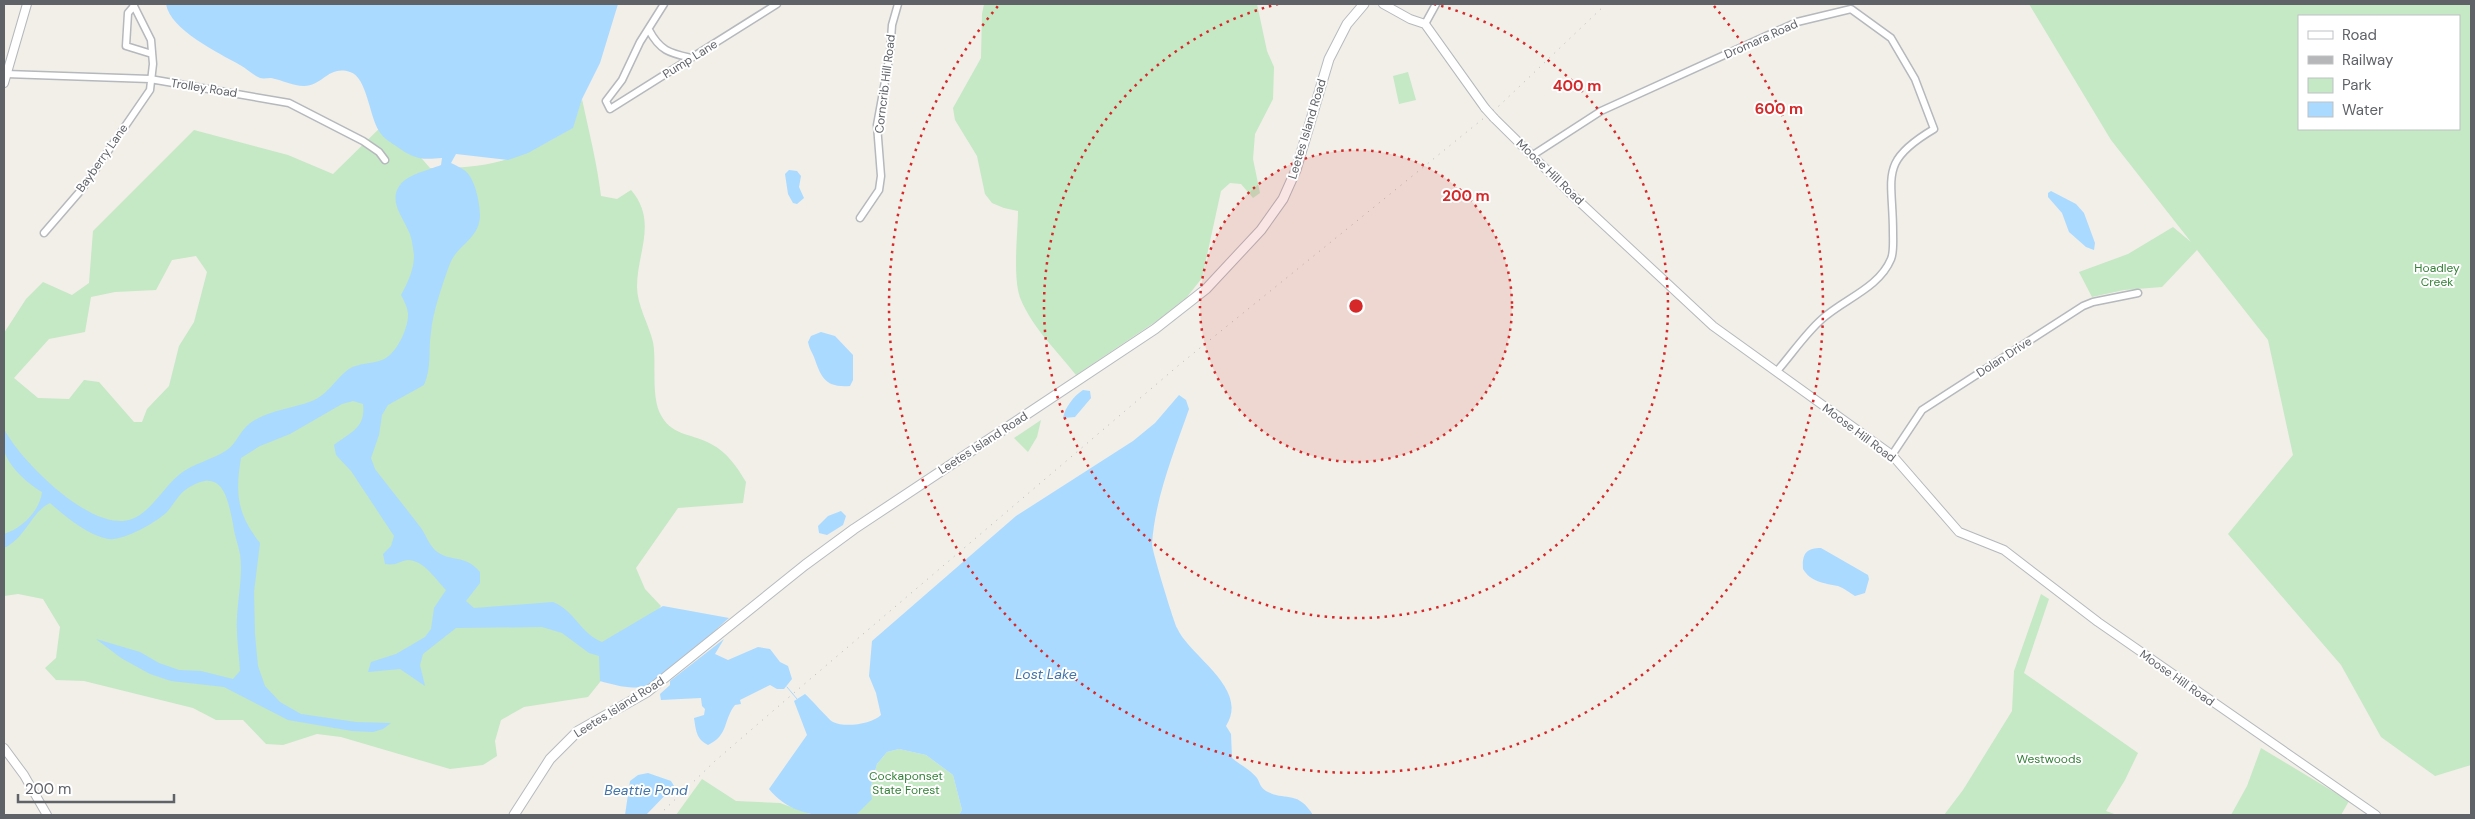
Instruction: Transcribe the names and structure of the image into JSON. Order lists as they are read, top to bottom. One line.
{"streets":{"main road":["Leetes Island Road"],"street":["Dromara Road","Pump Lane","Corncrib Hill Road","Trolley Road","Bayberry Lane","Moose Hill Road","Dolan Drive"]},"crossings":[["Dromara Road","Moose Hill Road"],["Trolley Road","Bayberry Lane"],["Moose Hill Road","Dolan Drive"]],"water":["Lost Lake","Beattie Pond"],"parks":["Hoadley Creek","Westwoods","Cockaponset State Forest"],"legend":["Road","Railway","Park","Water"],"scale_bar":"200 m","rings":["400 m","600 m","200 m"]}
